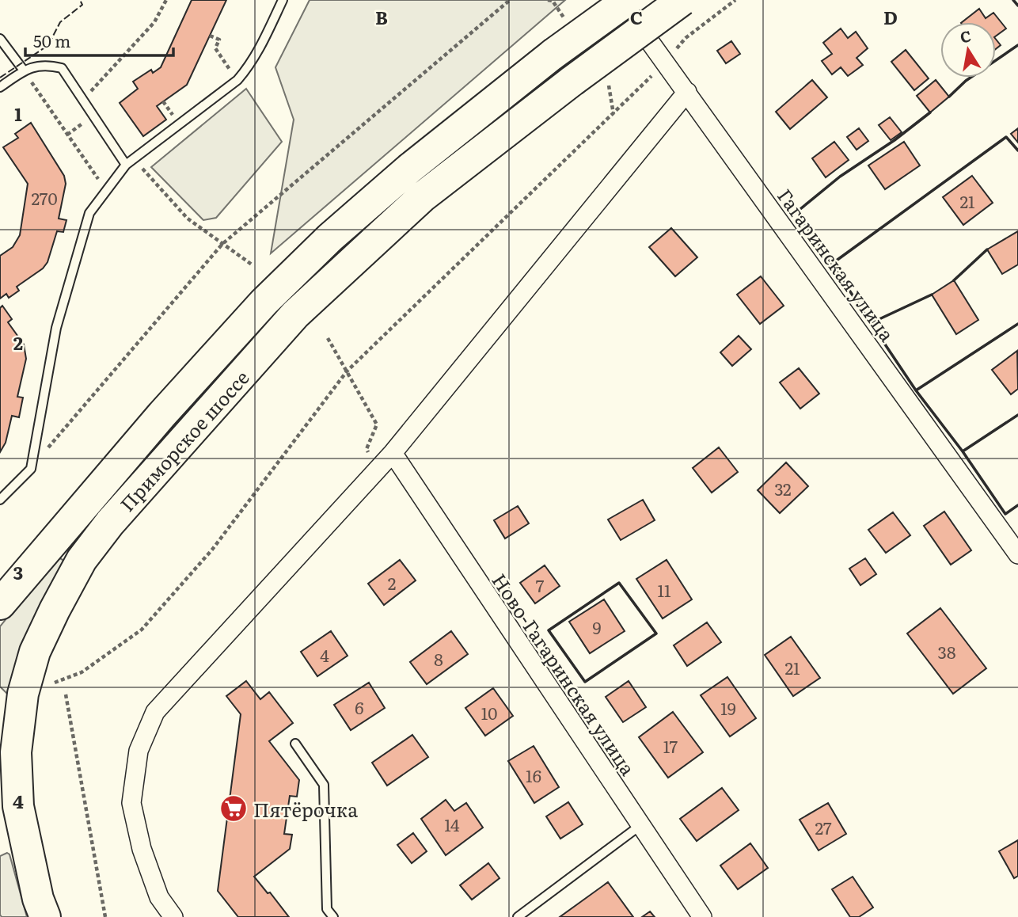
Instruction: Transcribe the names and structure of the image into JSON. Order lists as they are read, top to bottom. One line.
{"streets":{"highway":["Приморское шоссе"],"street":["Гагаринская улица","Ново-Гагаринская улица"]},"places":{"supermarket":["Пятёрочка"]},"house_numbers":["270","21","32","2","7","11","9","38","4","8","21","6","19","10","17","16","14","27"],"scale_bar":"50 m","north":"top","grid":{"columns":["B","C","D"],"rows":["1","2","3","4"]}}
